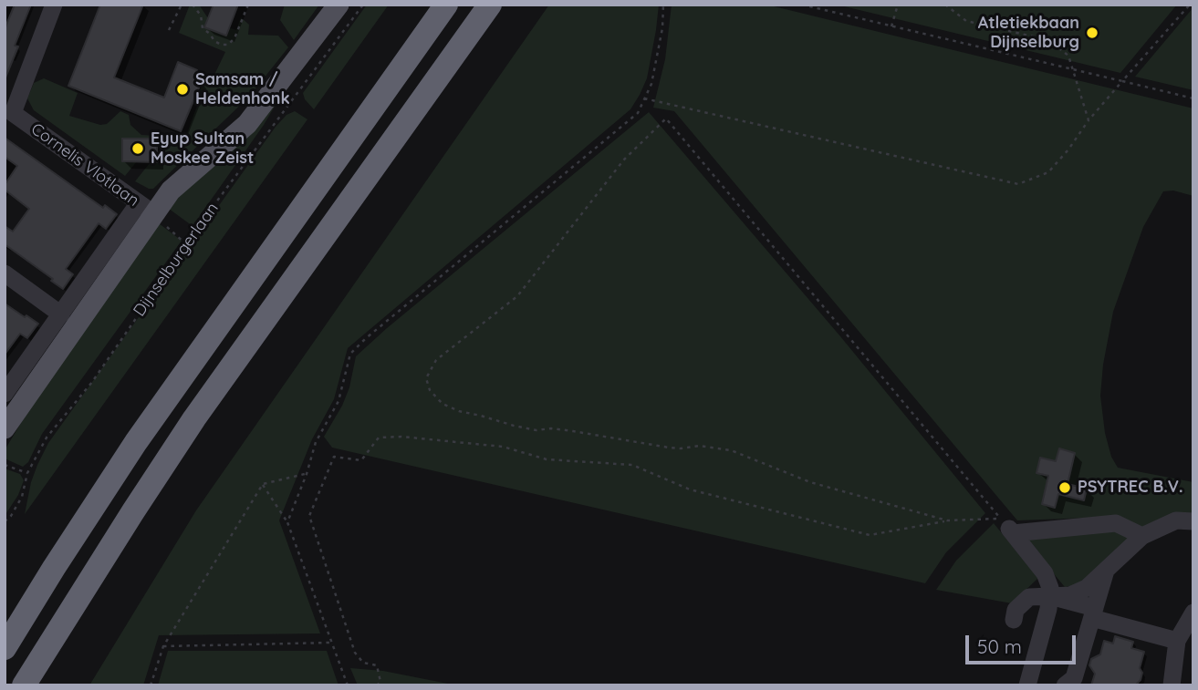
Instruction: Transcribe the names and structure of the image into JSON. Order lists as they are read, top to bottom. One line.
{"streets":{"street":["Cornelis Vlotlaan"],"path":["Dijnselburgerlaan"]},"crossings":[["Cornelis Vlotlaan","Dijnselburgerlaan"]],"places":["Atletiekbaan Dijnselburg","Samsam / Heldenhonk","Eyup Sultan Moskee Zeist","PSYTREC B.V."],"scale_bar":"50 m"}
